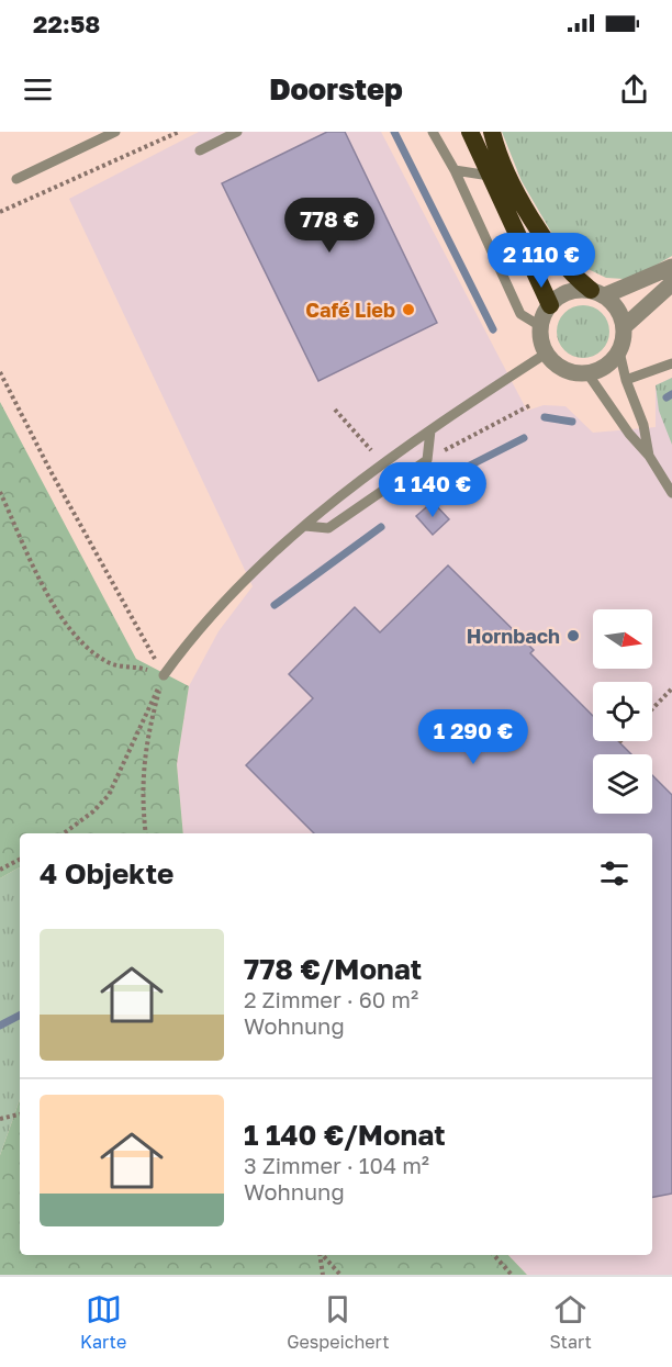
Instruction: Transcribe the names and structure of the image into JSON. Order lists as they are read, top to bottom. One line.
{"places":["Café Lieb","Hornbach"],"north":"right","page":{"status":"22:58","header":"Doorstep","price":["778 €","2 110 €","1 140 €","1 290 €"],"heading":"4 Objekte","list":[{"name":"778 €/Monat","note":"2 Zimmer · 60 m² · Wohnung"},{"name":"1 140 €/Monat","note":"3 Zimmer · 104 m² · Wohnung"}],"tabs":["Karte","Gespeichert","Start"]}}
